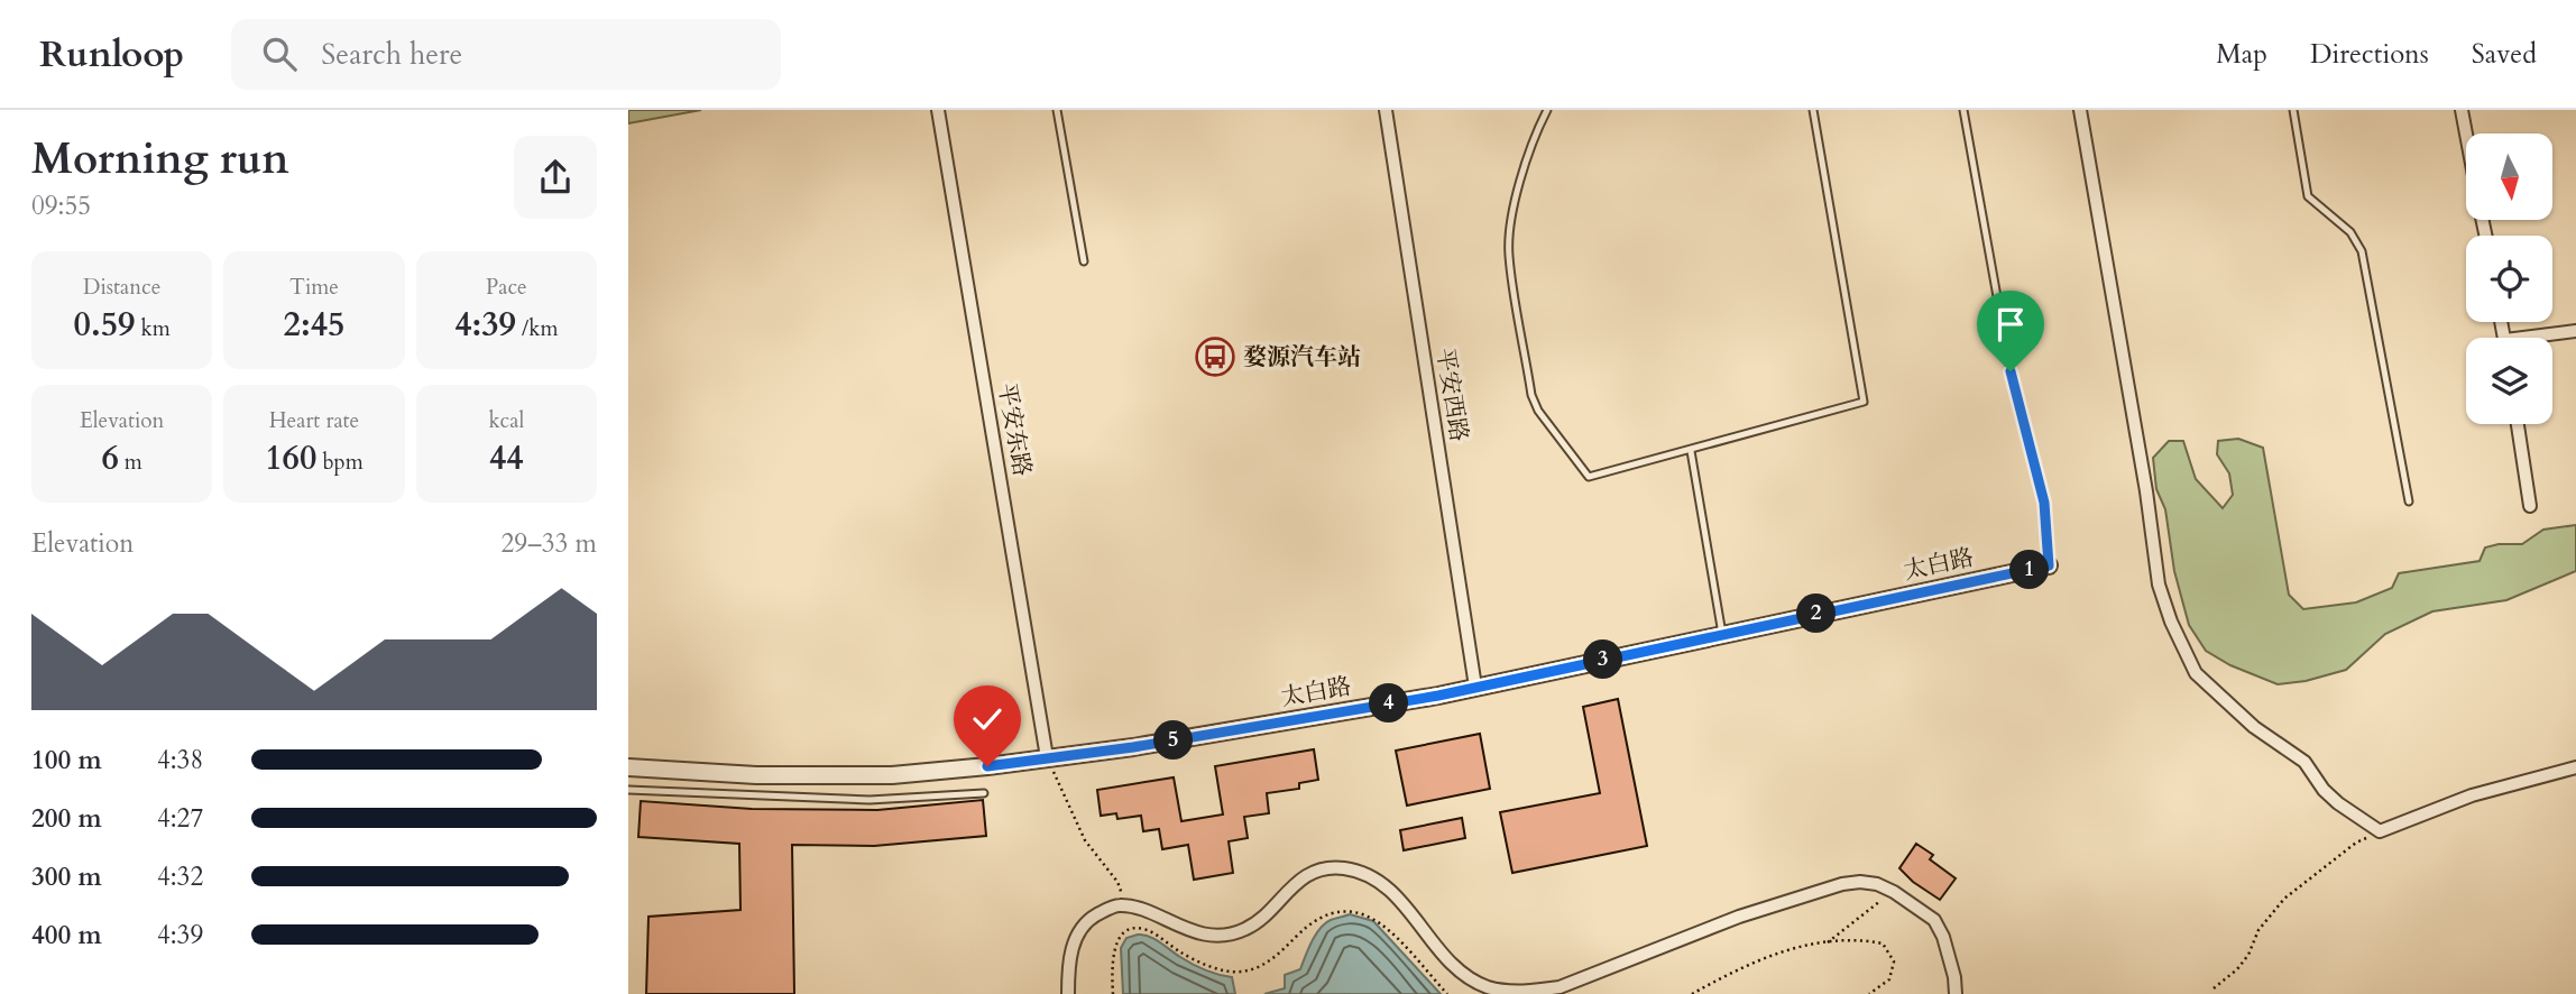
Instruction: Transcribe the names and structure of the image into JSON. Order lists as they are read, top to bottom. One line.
{"streets":{"street":["平安西路","平安东路","太白路"]},"crossings":[["平安西路","太白路"],["平安东路","太白路"]],"places":{"bus stop":["婺源汽车站"]},"north":"bottom","page":{"header":"Runloop","search":"Search here","nav":["Map","Directions","Saved"],"heading":["Morning run","09:55"],"stats":[["Distance","0.59 km"],["Time","2:45"],["Pace","4:39 /km"],["Elevation","6 m"],["Heart rate","160 bpm"],["kcal","44"]],"chart":["Elevation","29–33 m"],"pins":["1","2","3","4","5"],"list":[{"name":"100 m","note":"4:38"},{"name":"200 m","note":"4:27"},{"name":"300 m","note":"4:32"},{"name":"400 m","note":"4:39"}]}}
